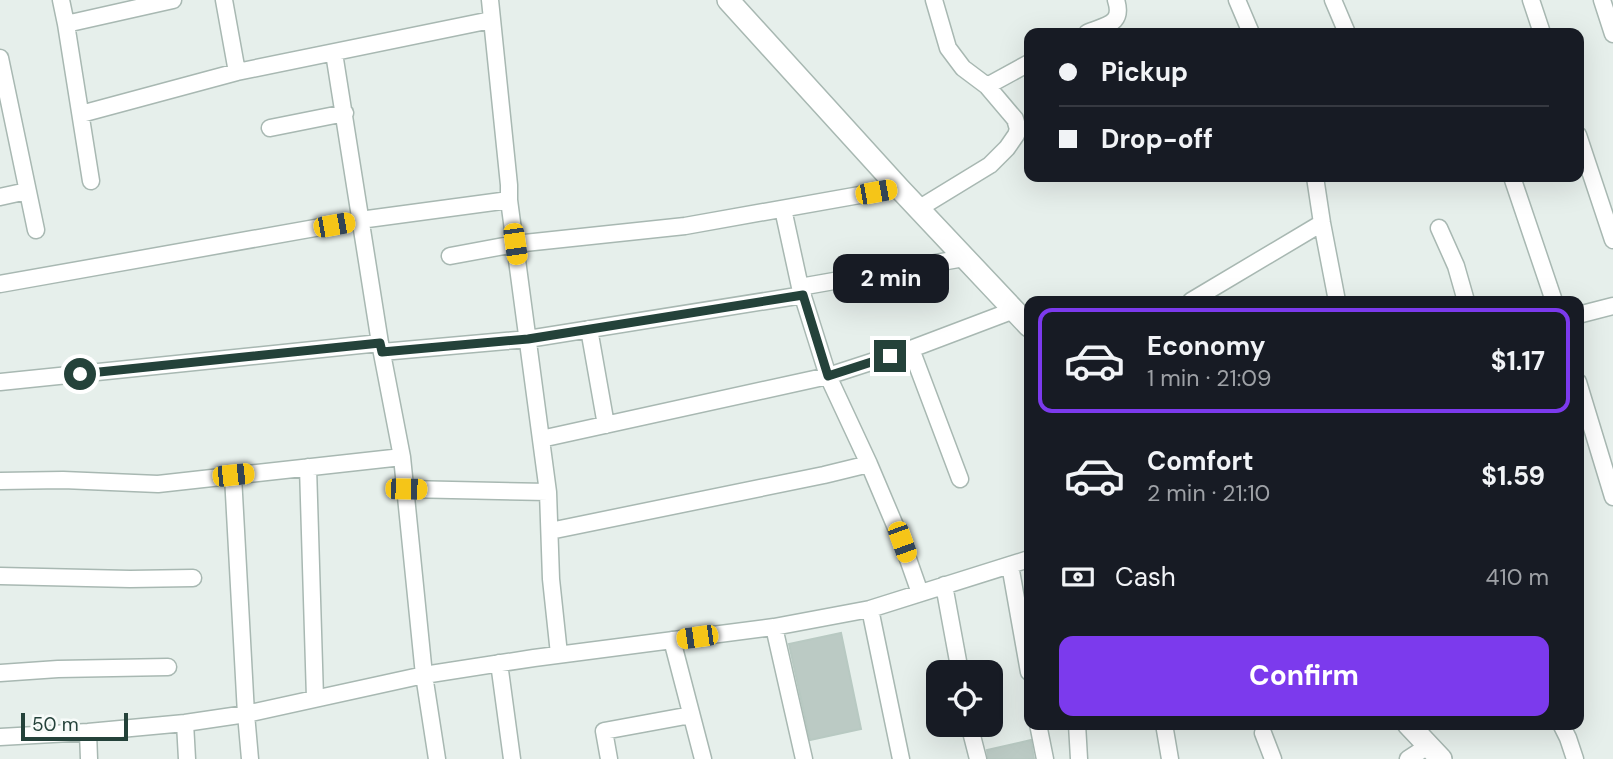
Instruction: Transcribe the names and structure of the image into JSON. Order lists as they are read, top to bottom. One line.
{"scale_bar":"50 m","page":{"banner":["Pickup","Drop-off"],"bubble":"2 min","list":[{"name":"Economy","note":"1 min · 21:09","value":"$1.17"},{"name":"Comfort","note":"2 min · 21:10","value":"$1.59"}],"pay":["Cash","410 m"],"buttons":"Confirm","scale":"50 m"}}
